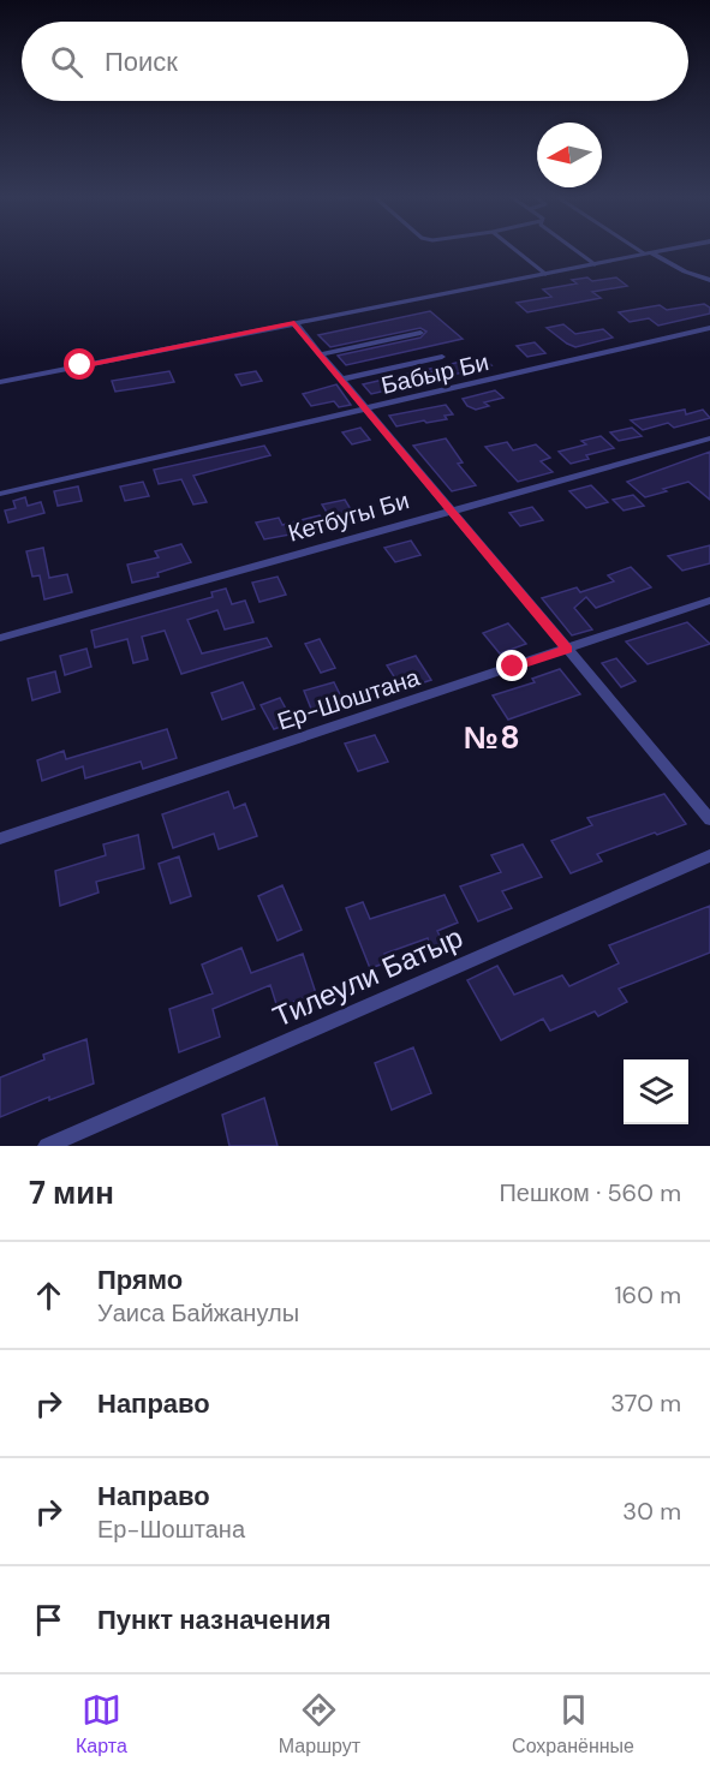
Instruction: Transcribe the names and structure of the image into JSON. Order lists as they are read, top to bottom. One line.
{"streets":{"street":["Бабыр Би","Кетбугы Би","Ер-Шоштана","Тилеули Батыр"]},"districts":["№8"],"north":"left","page":{"search":"Поиск","heading":["7 мин","Пешком · 560 m"],"list":[["Прямо","Уаиса Байжанулы","160 m"],["Направо","370 m"],["Направо","Ер-Шоштана","30 m"],"Пункт назначения"],"nav":["Карта","Маршрут","Сохранённые"]}}
